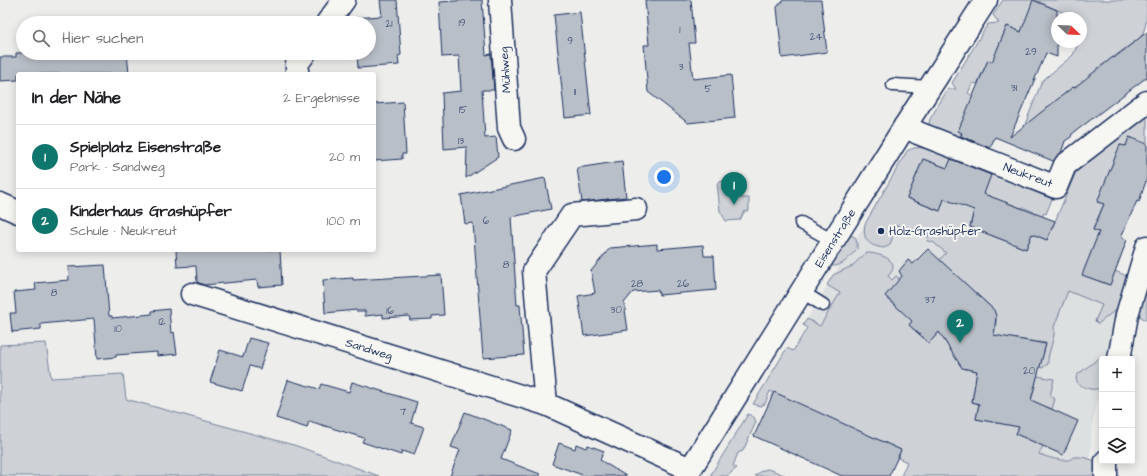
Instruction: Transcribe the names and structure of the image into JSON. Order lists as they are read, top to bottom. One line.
{"streets":{"street":["Mühlweg","Neukreut","Eisenstraße","Sandweg"]},"crossings":[["Neukreut","Eisenstraße"],["Eisenstraße","Sandweg"]],"places":["Holz-Grashüpfer"],"house_numbers":["19","21","1","24","9","29","3","31","5","11","15","13","6","8","28","26","8","37","30","16","12","10","20","7"],"north":"bottom right","page":{"search":"Hier suchen","heading":["In der Nähe","2 Ergebnisse"],"list":[{"mark":"1","name":"Spielplatz Eisenstraße","note":"Park · Sandweg","value":"20 m"},{"mark":"2","name":"Kinderhaus Grashüpfer","note":"Schule · Neukreut","value":"100 m"}],"pins":["1","2"],"map_buttons":["+","−"]}}
